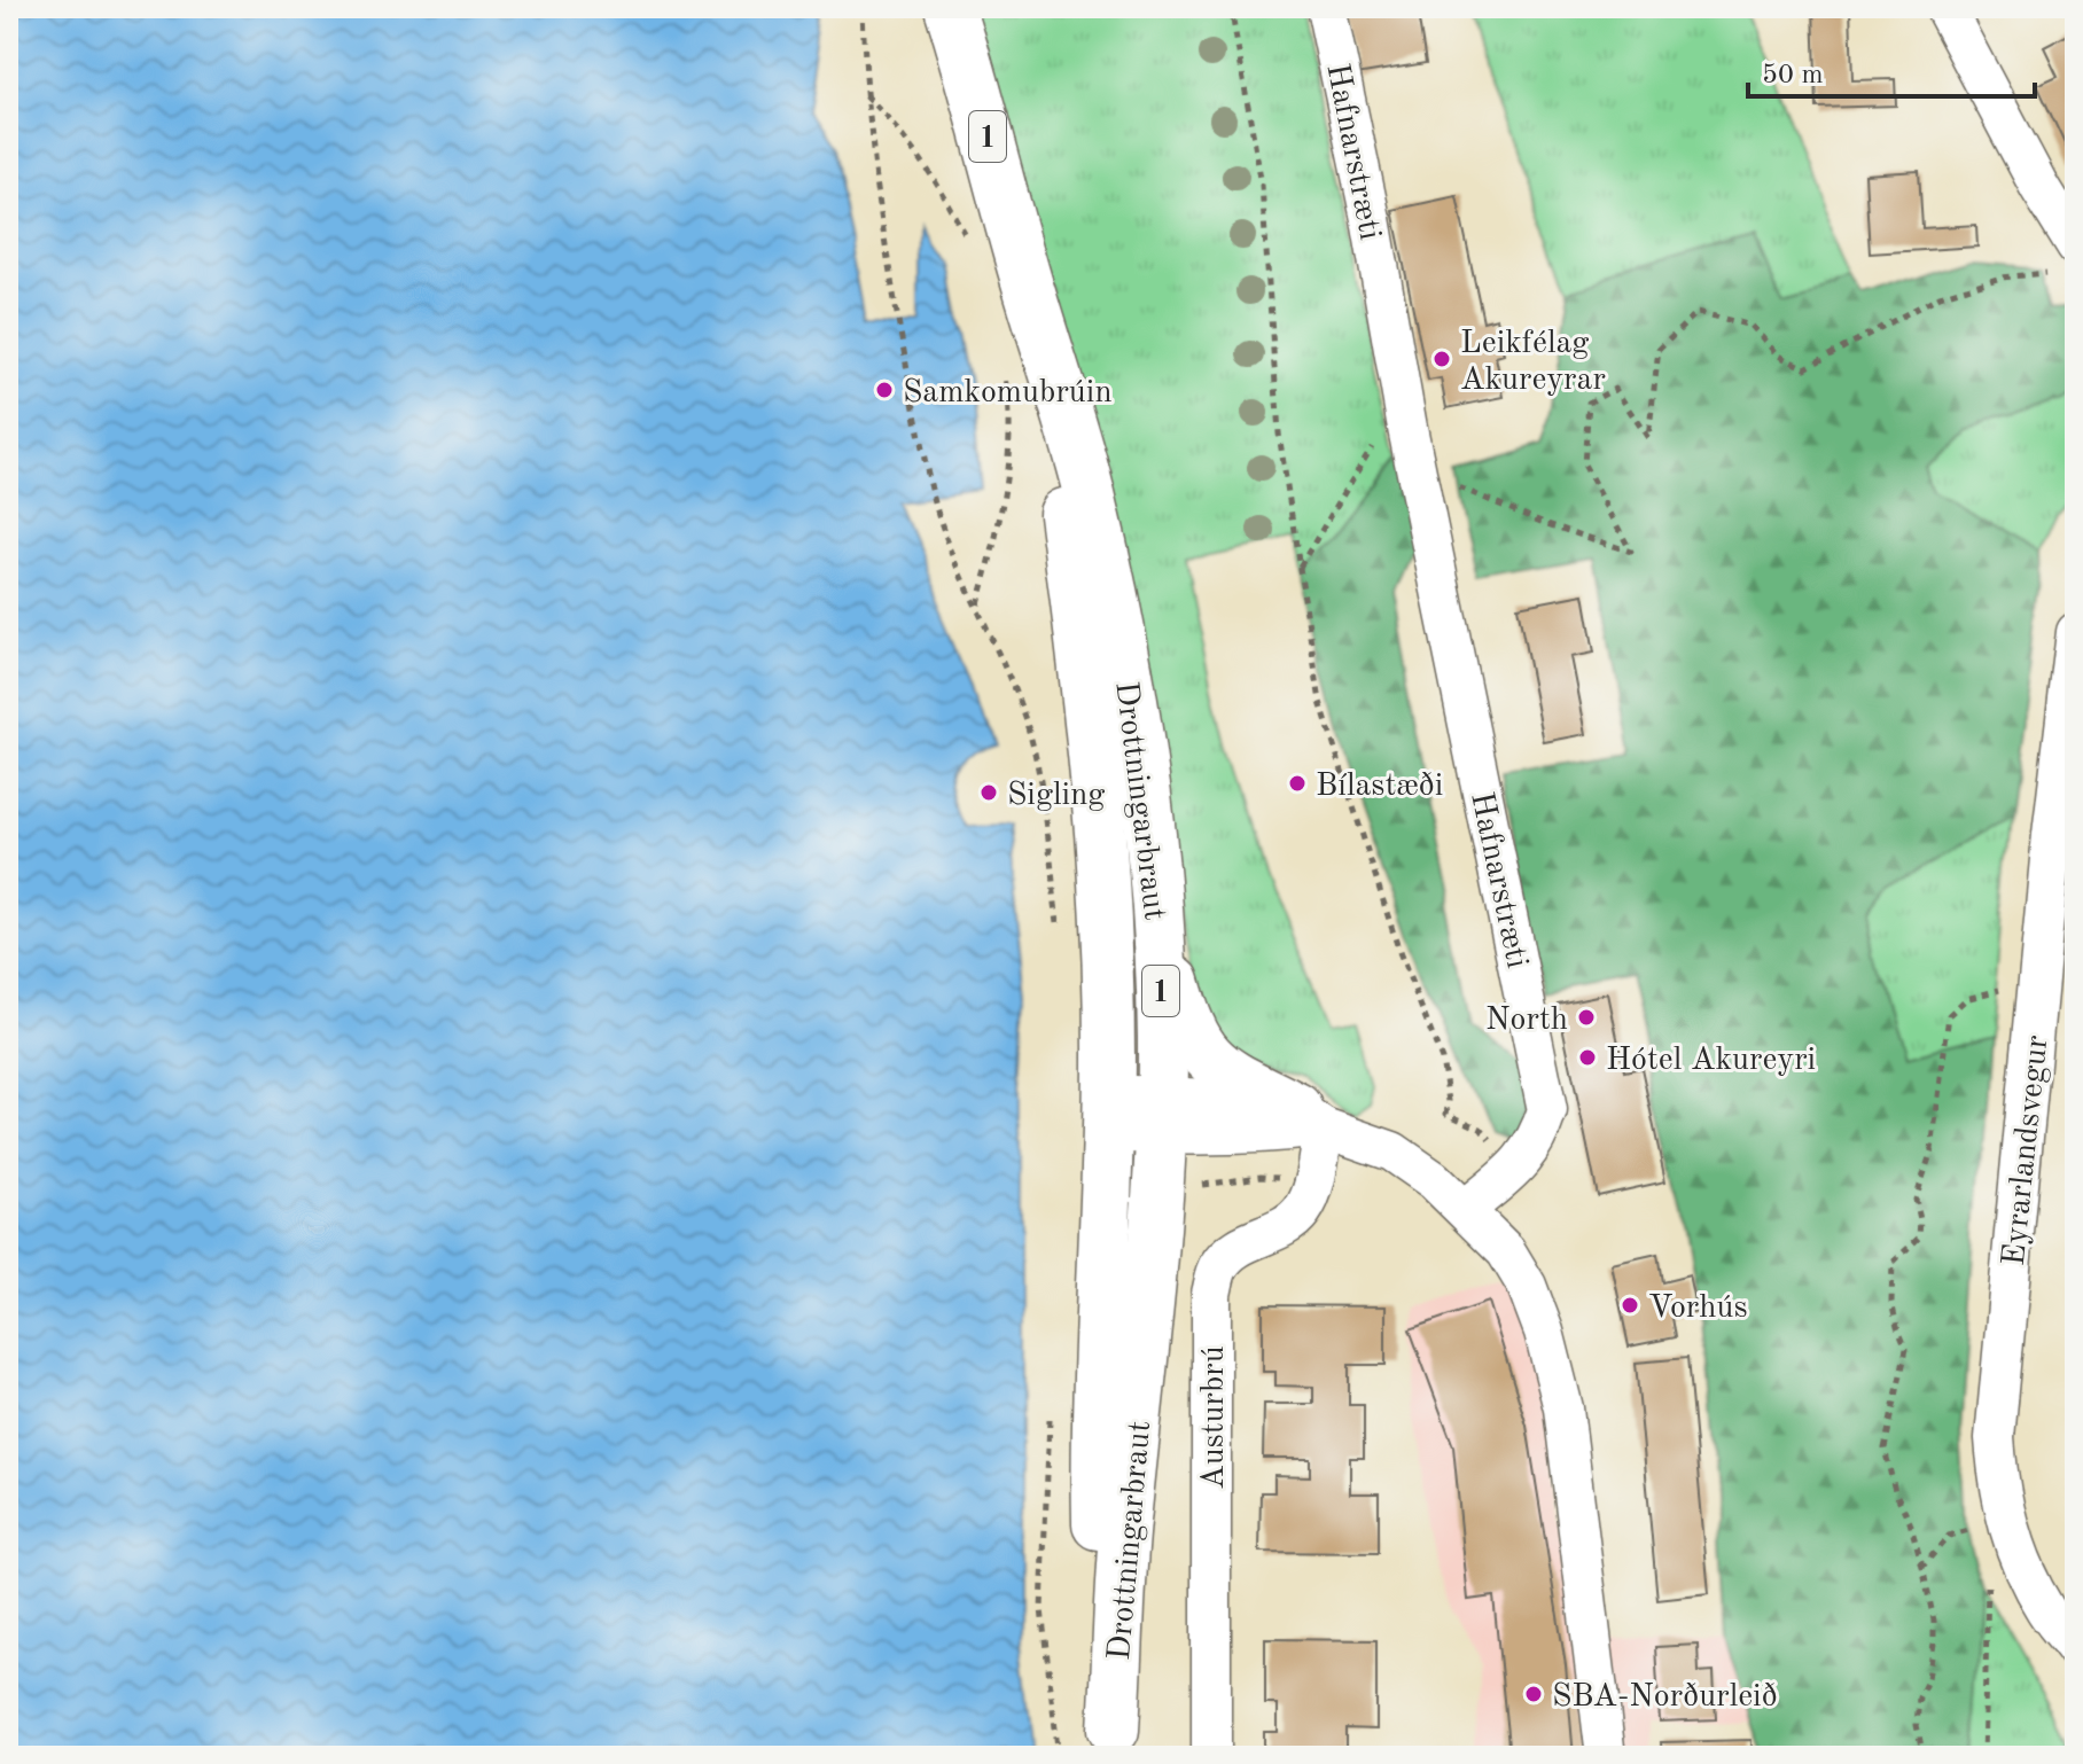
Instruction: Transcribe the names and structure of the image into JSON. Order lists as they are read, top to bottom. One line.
{"streets":{"highway":["1","Drottningarbraut"],"street":["Hafnarstræti","Eyrarlandsvegur","Austurbrú"]},"places":["Leikfélag Akureyrar","Samkomubrúin","Bílastæði","Sigling","North","Hótel Akureyri","Vorhús","SBA-Norðurleið"],"scale_bar":"50 m"}
